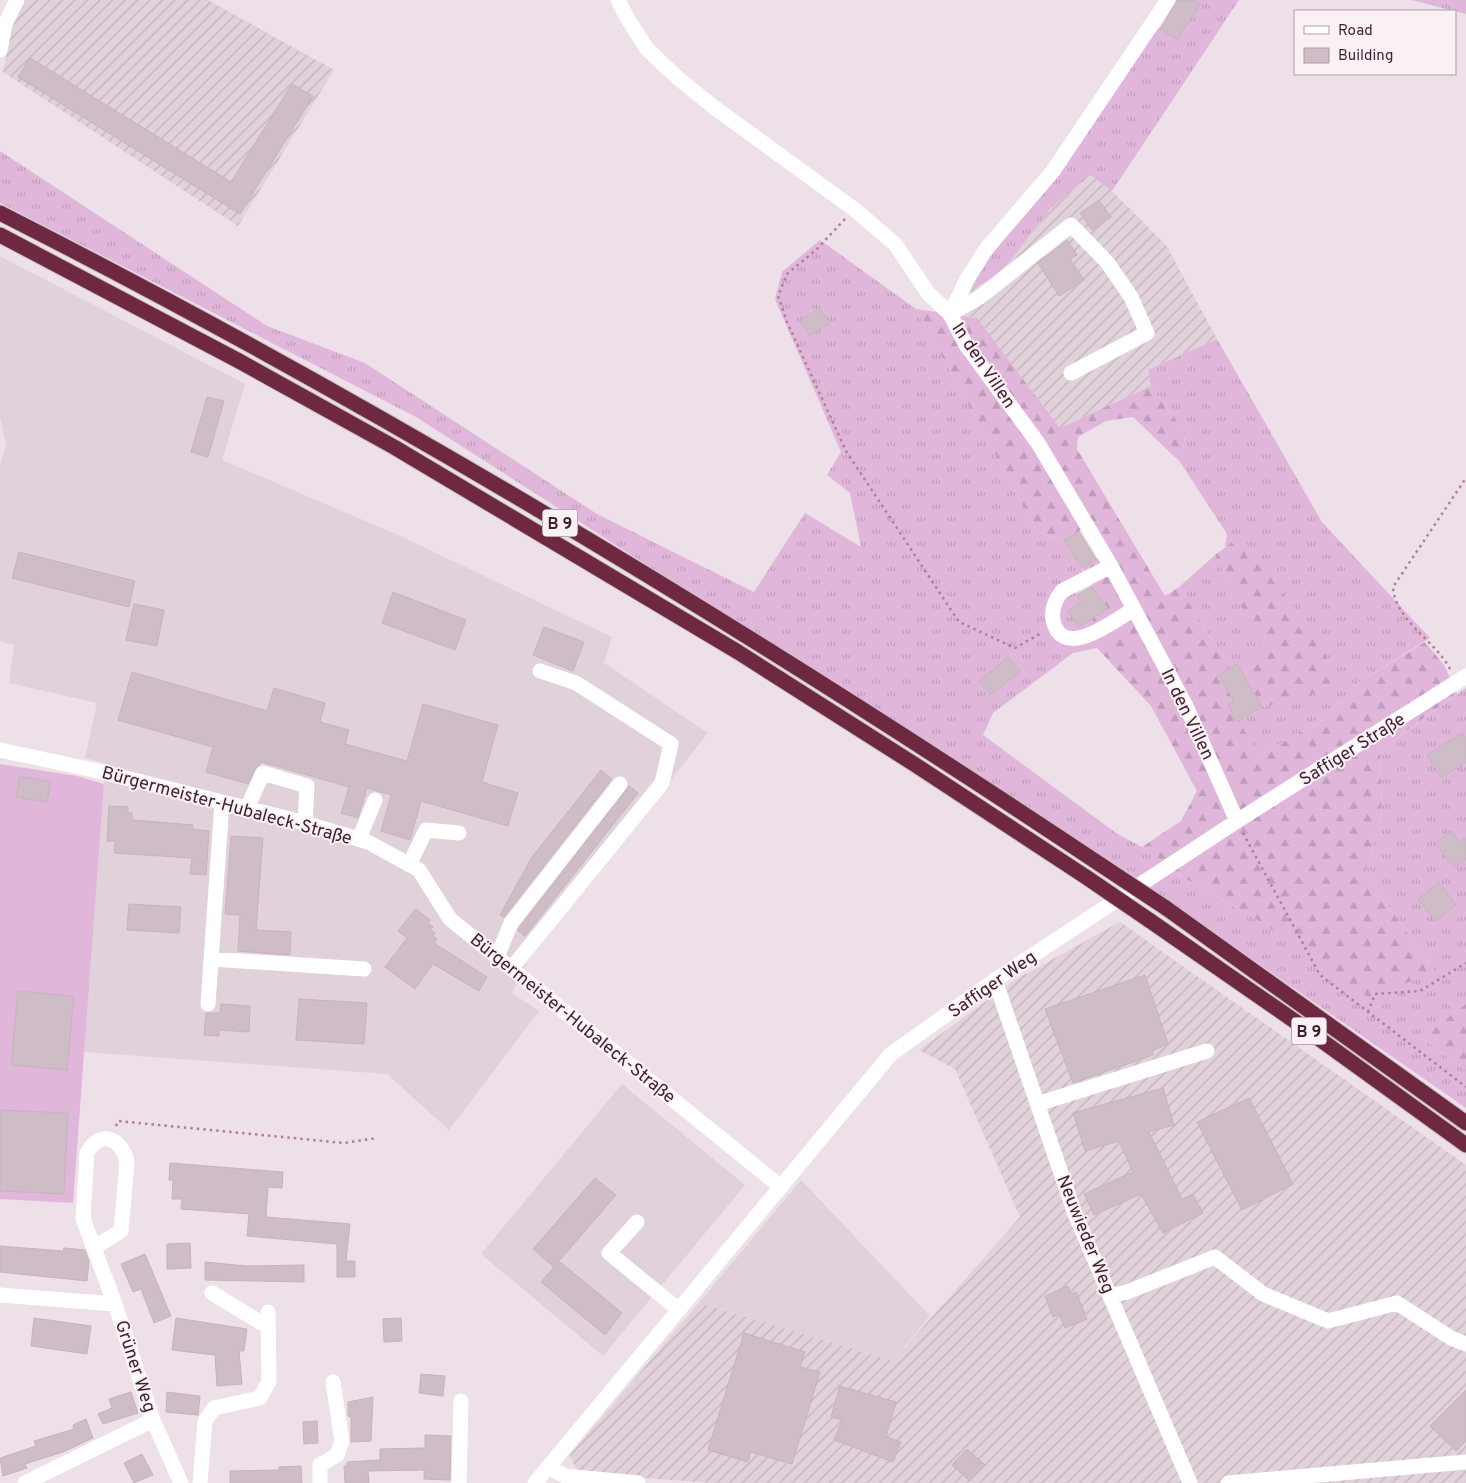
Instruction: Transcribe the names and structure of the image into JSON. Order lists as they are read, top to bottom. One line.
{"streets":{"highway":["B 9"],"street":["In den Villen","Saffiger Straße","Bürgermeister-Hubaleck-Straße","Saffiger Weg","Neuwieder Weg","Grüner Weg"]},"crossings":[["In den Villen","Saffiger Straße"],["In den Villen","Saffiger Weg"],["Saffiger Straße","Saffiger Weg"],["Bürgermeister-Hubaleck-Straße","Saffiger Weg"],["Saffiger Weg","Neuwieder Weg"]],"legend":["Road","Building"]}
